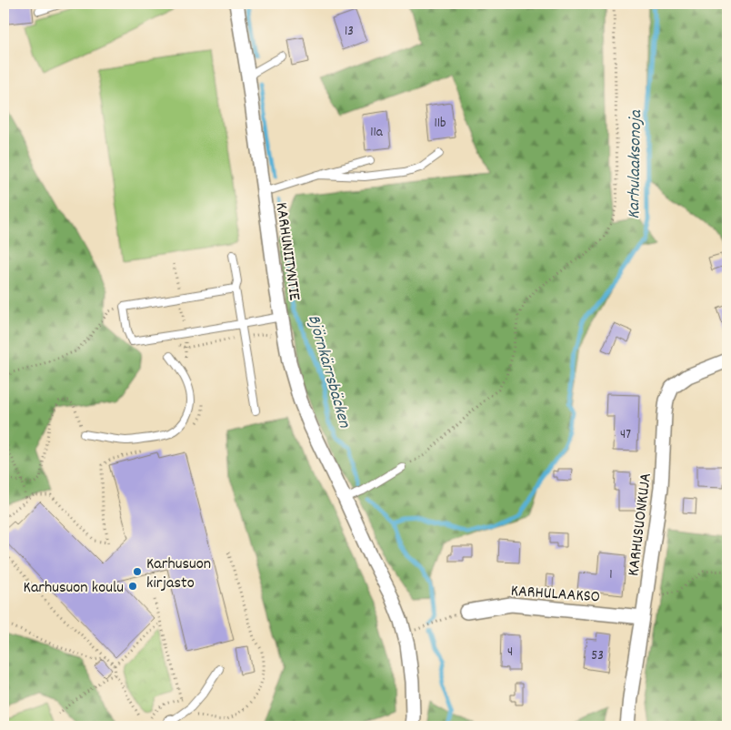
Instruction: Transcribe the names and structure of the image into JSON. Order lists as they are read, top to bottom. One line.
{"streets":{"street":["KARHUNIITYNTIE","KARHUSUONKUJA","KARHULAAKSO"]},"crossings":[["KARHUSUONKUJA","KARHULAAKSO"]],"water":["Karhulaaksonoja","Björnkärrsbäcken"],"places":["Karhusuon kirjasto","Karhusuon koulu"],"house_numbers":["13","11b","11a","47","1","4","53"]}
